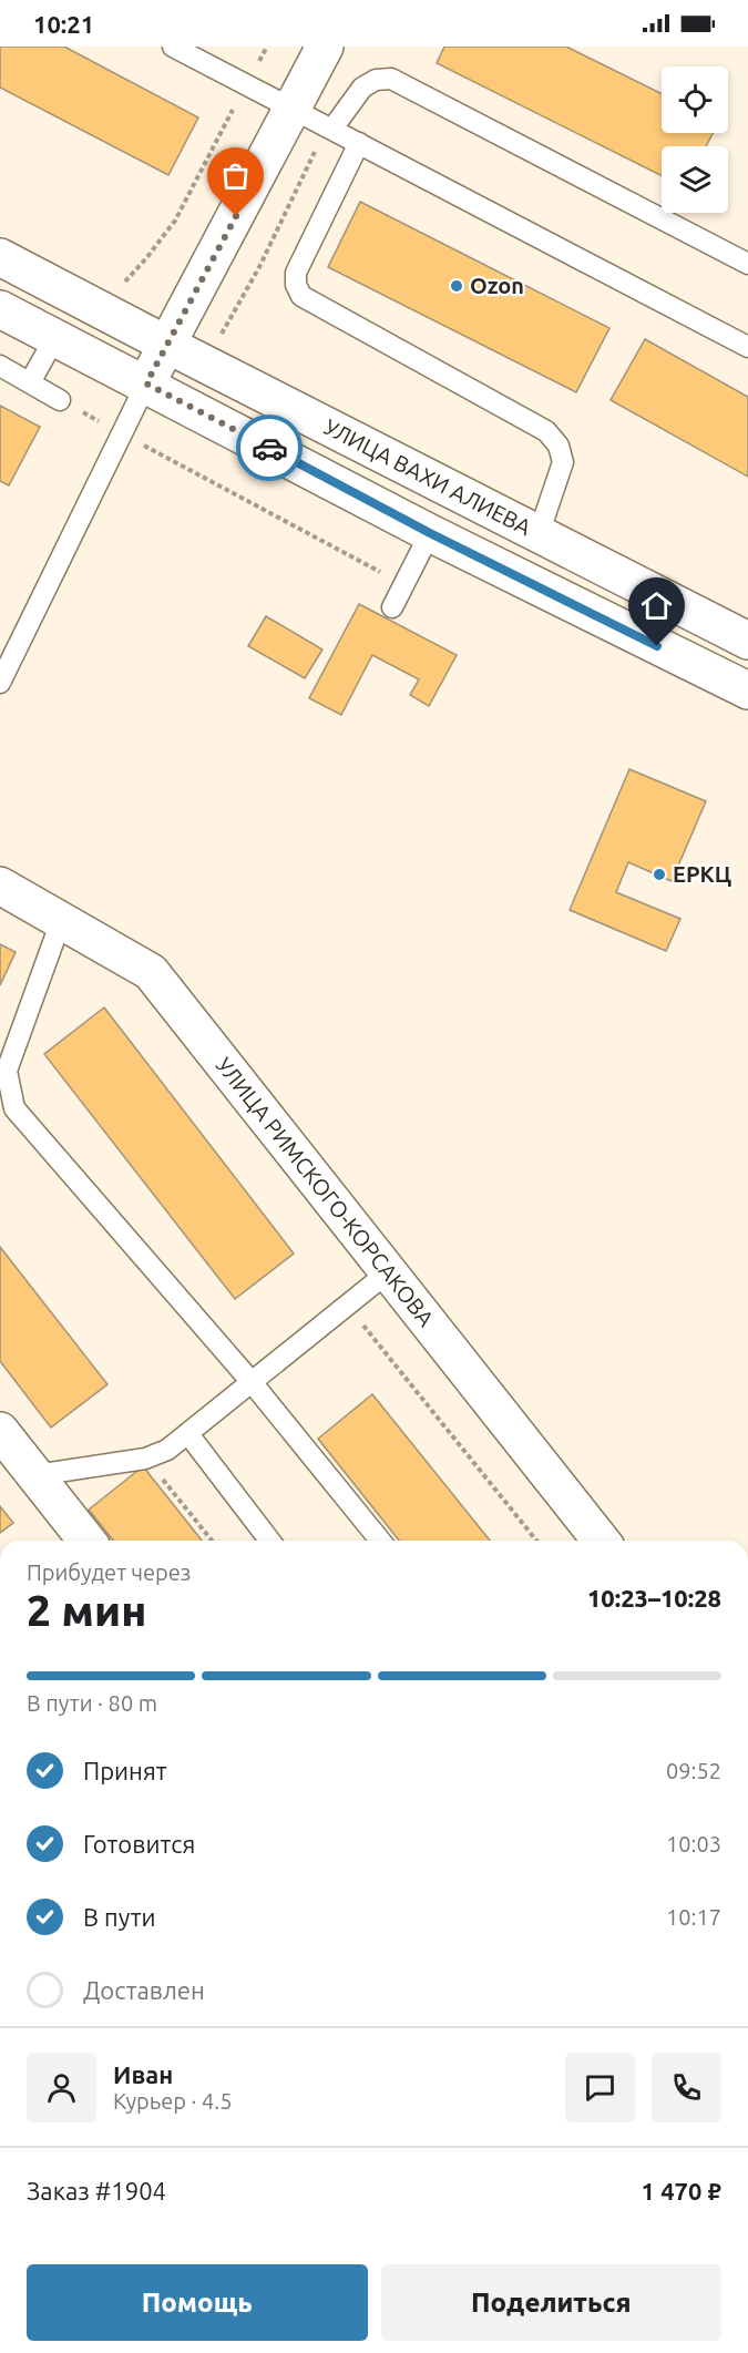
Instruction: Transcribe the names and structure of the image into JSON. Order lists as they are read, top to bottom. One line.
{"streets":{"main road":["УЛИЦА ВАХИ АЛИЕВА","УЛИЦА РИМСКОГО-КОРСАКОВА"]},"places":["Ozon","ЕРКЦ"],"page":{"status":"10:21","heading":["2 мин","Прибудет через","10:23–10:28"],"panel":["Иван","Курьер · 4.5","Заказ #1904","1 470 ₽"],"bar":"В пути · 80 m","list":[["Принят","09:52"],["Готовится","10:03"],["В пути","10:17"],"Доставлен"],"buttons":["Помощь","Поделиться"]}}
